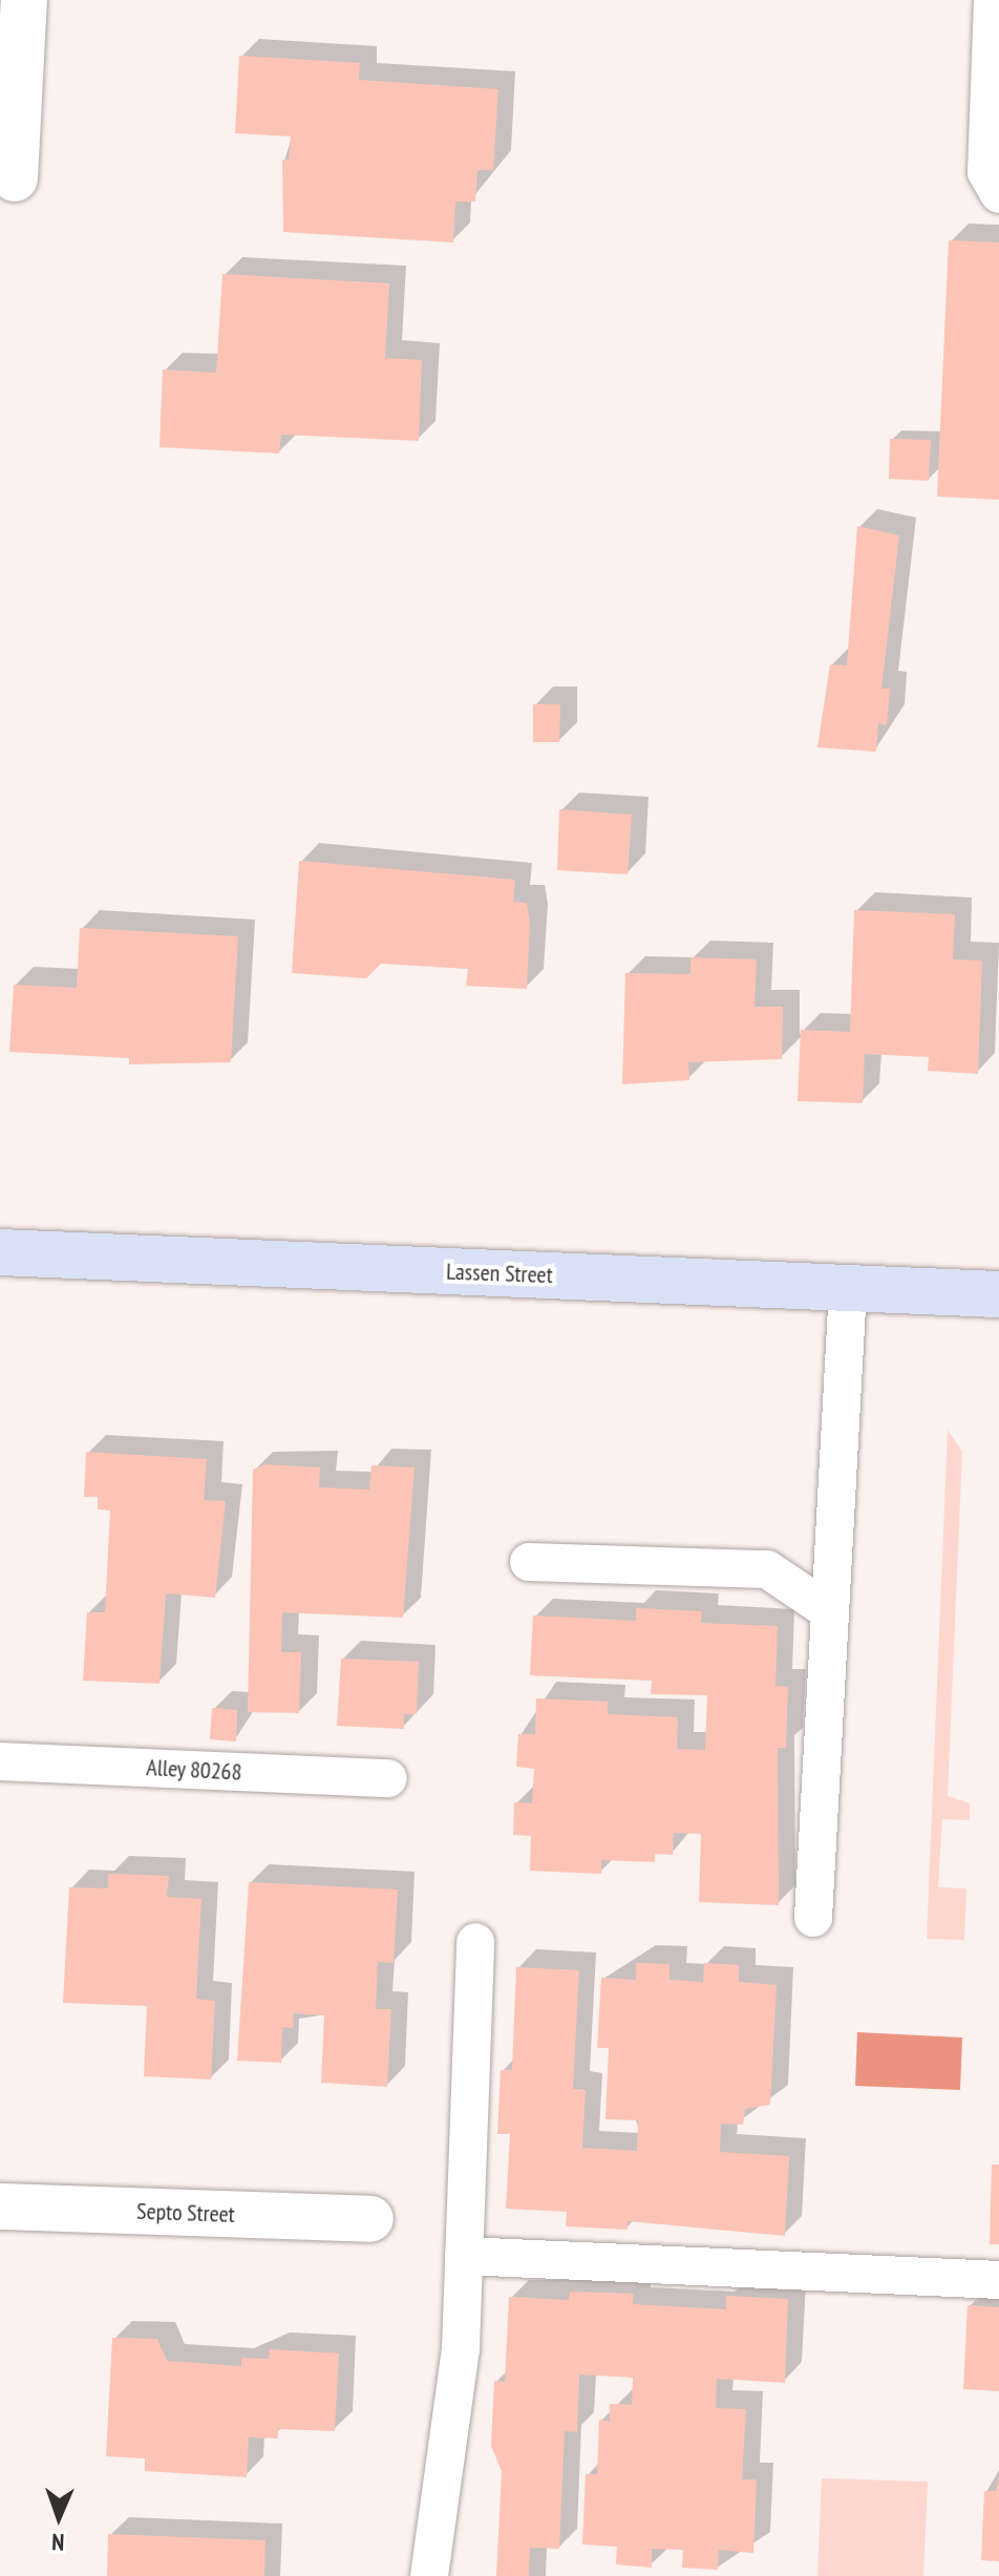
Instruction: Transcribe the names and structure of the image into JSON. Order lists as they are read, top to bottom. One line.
{"streets":{"main road":["Lassen Street"],"street":["Septo Street"],"lane":["Alley 80268"]},"north":"bottom"}
